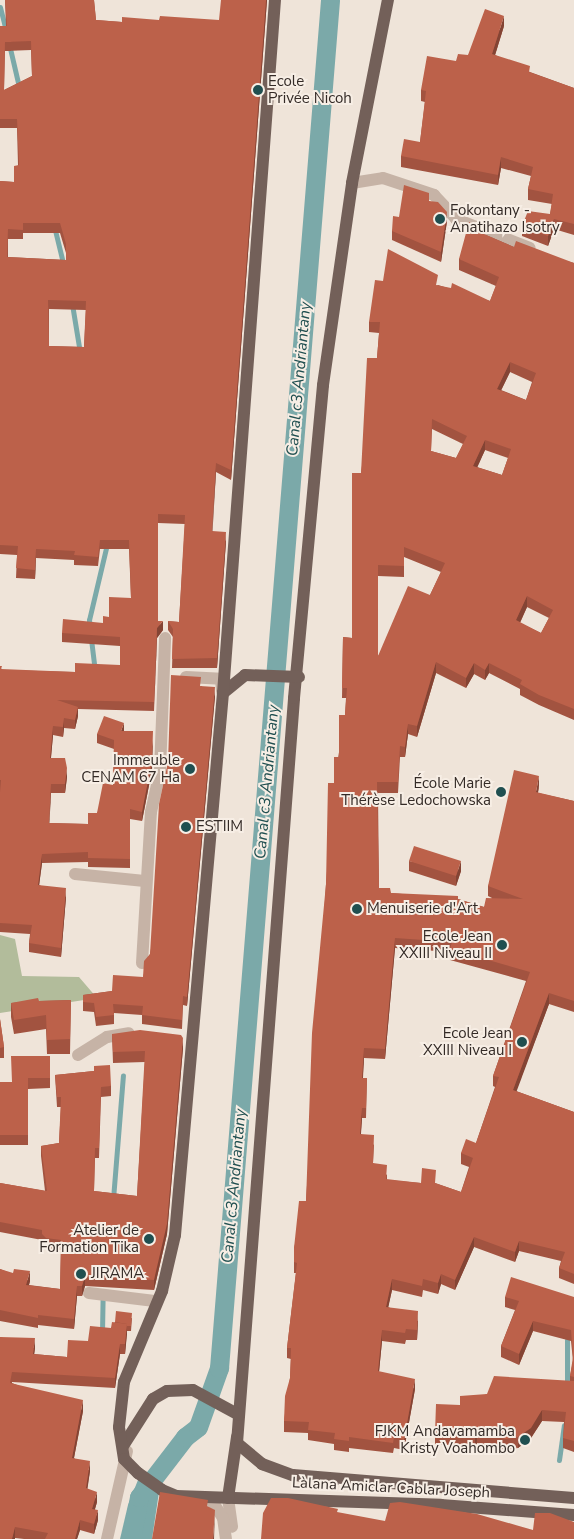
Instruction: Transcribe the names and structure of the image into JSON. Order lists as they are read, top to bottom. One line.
{"streets":{"main road":["Làlana Amiclar Cablar Joseph"]},"water":["Canal c3 Andriantany"],"places":["Ecole Privée Nicoh","Fokontany - Anatihazo Isotry","Immeuble CENAM 67 Ha","École Marie Thérèse Ledochowska","ESTIIM","Menuiserie d'Art","Ecole Jean XXIII Niveau II","Ecole Jean XXIII Niveau I","Atelier de Formation Tika","JIRAMA","FJKM Andavamamba Kristy Voahombo"]}
